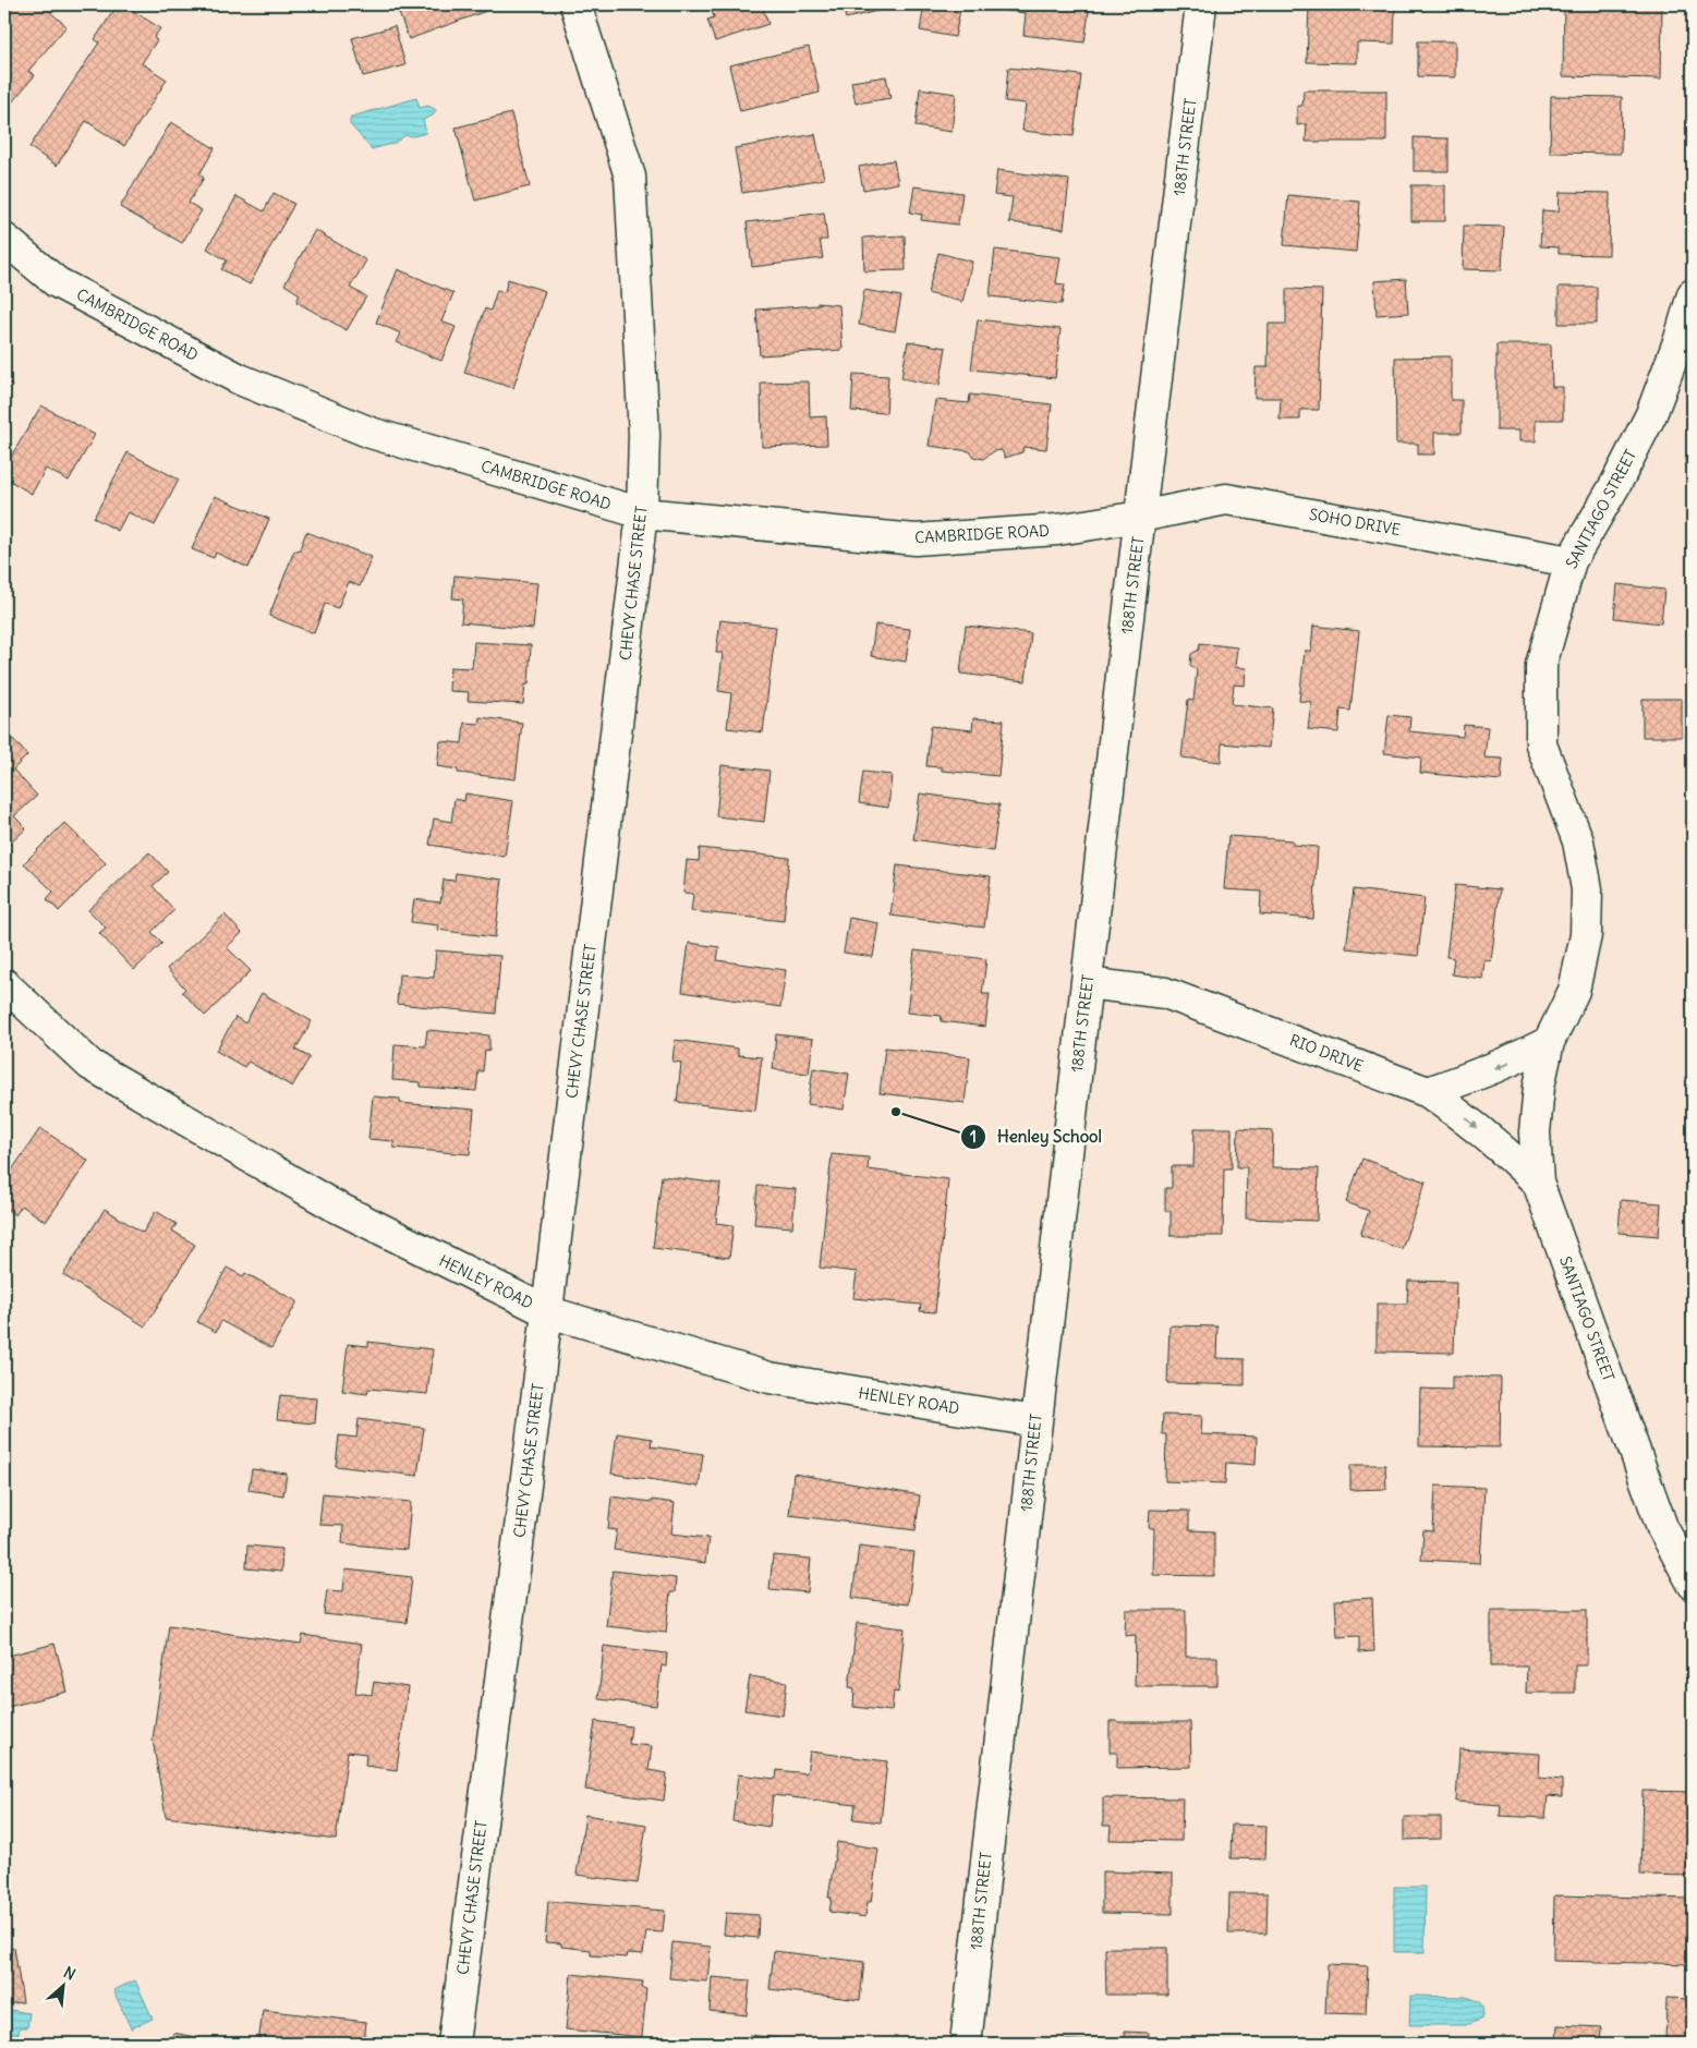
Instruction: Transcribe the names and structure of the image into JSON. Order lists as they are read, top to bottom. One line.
{"streets":{"street":["188TH STREET","CAMBRIDGE ROAD","SANTIAGO STREET","SOHO DRIVE","CHEVY CHASE STREET","RIO DRIVE","HENLEY ROAD"]},"crossings":[["188TH STREET","CAMBRIDGE ROAD"],["188TH STREET","SOHO DRIVE"],["188TH STREET","RIO DRIVE"],["188TH STREET","HENLEY ROAD"],["CAMBRIDGE ROAD","SOHO DRIVE"],["CAMBRIDGE ROAD","CHEVY CHASE STREET"],["SANTIAGO STREET","SOHO DRIVE"],["SANTIAGO STREET","RIO DRIVE"],["CHEVY CHASE STREET","HENLEY ROAD"]],"places":["Henley School"],"north":"top right"}
